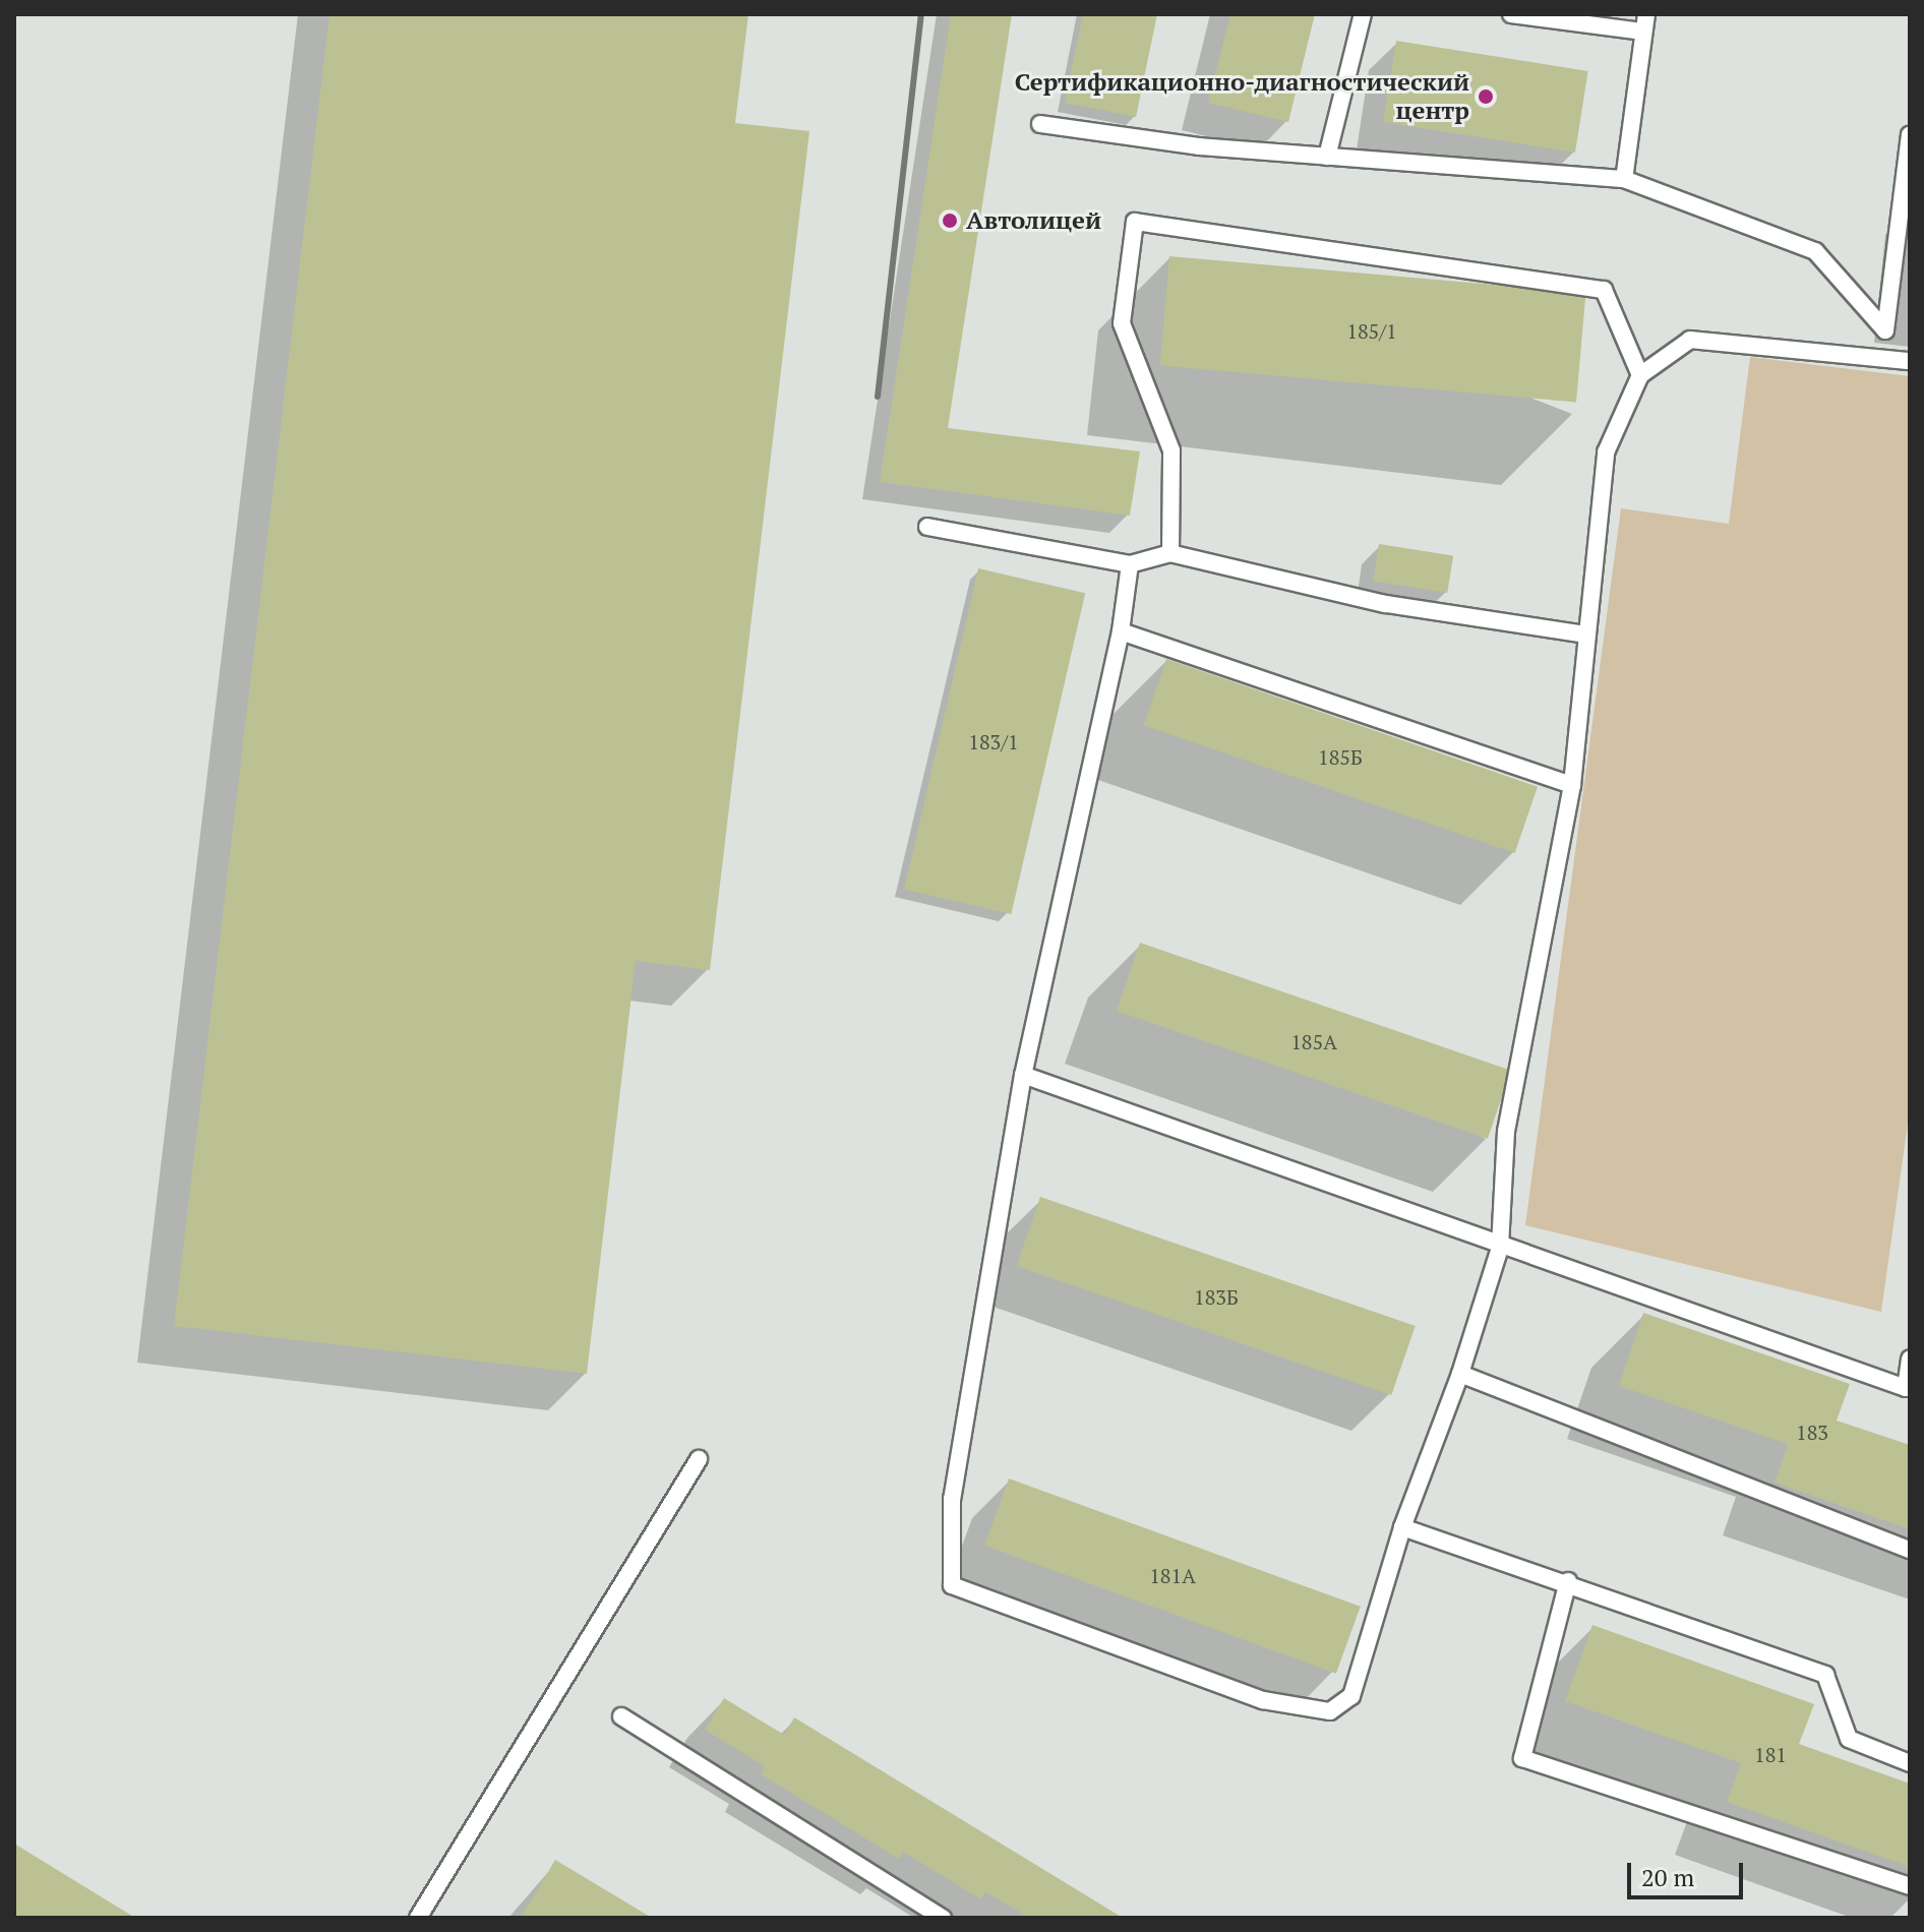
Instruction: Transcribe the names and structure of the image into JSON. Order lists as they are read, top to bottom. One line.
{"places":["Сертификационно-диагностический центр","Автолицей"],"house_numbers":["185/1","183/1","185Б","185А","183Б","183","181А","181"],"scale_bar":"20 m"}
